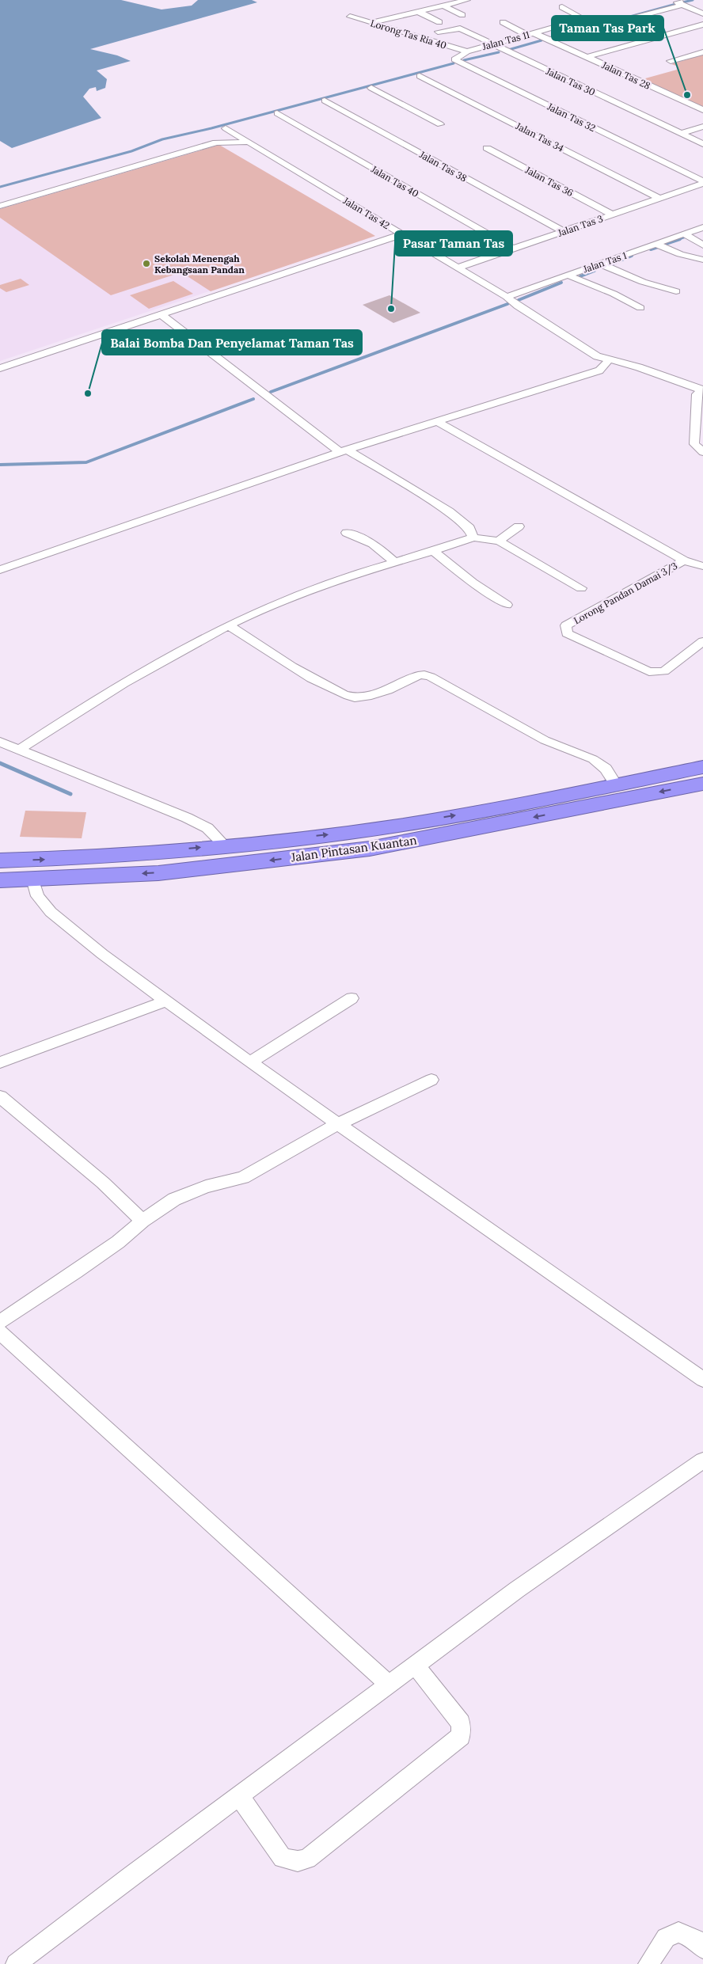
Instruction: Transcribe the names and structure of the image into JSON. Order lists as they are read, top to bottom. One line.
{"streets":{"highway":["Jalan Pintasan Kuantan"],"street":["Lorong Tas Ria 40","Jalan Tas 11","Jalan Tas 28","Jalan Tas 30","Jalan Tas 32","Jalan Tas 34","Jalan Tas 38","Jalan Tas 40","Jalan Tas 36","Jalan Tas 42","Jalan Tas 3","Jalan Tas 1","Lorong Pandan Damai 3/3"]},"crossings":[["Lorong Tas Ria 40","Jalan Tas 11"],["Lorong Tas Ria 40","Jalan Tas 32"],["Jalan Tas 11","Jalan Tas 28"],["Jalan Tas 11","Jalan Tas 30"],["Jalan Tas 11","Jalan Tas 32"],["Jalan Tas 32","Jalan Tas 3"],["Jalan Tas 34","Jalan Tas 3"],["Jalan Tas 38","Jalan Tas 3"],["Jalan Tas 40","Jalan Tas 3"],["Jalan Tas 36","Jalan Tas 3"],["Jalan Tas 42","Jalan Tas 3"],["Jalan Tas 42","Jalan Tas 1"]],"places":["Taman Tas Park","Sekolah Menengah Kebangsaan Pandan","Pasar Taman Tas","Balai Bomba Dan Penyelamat Taman Tas"]}
